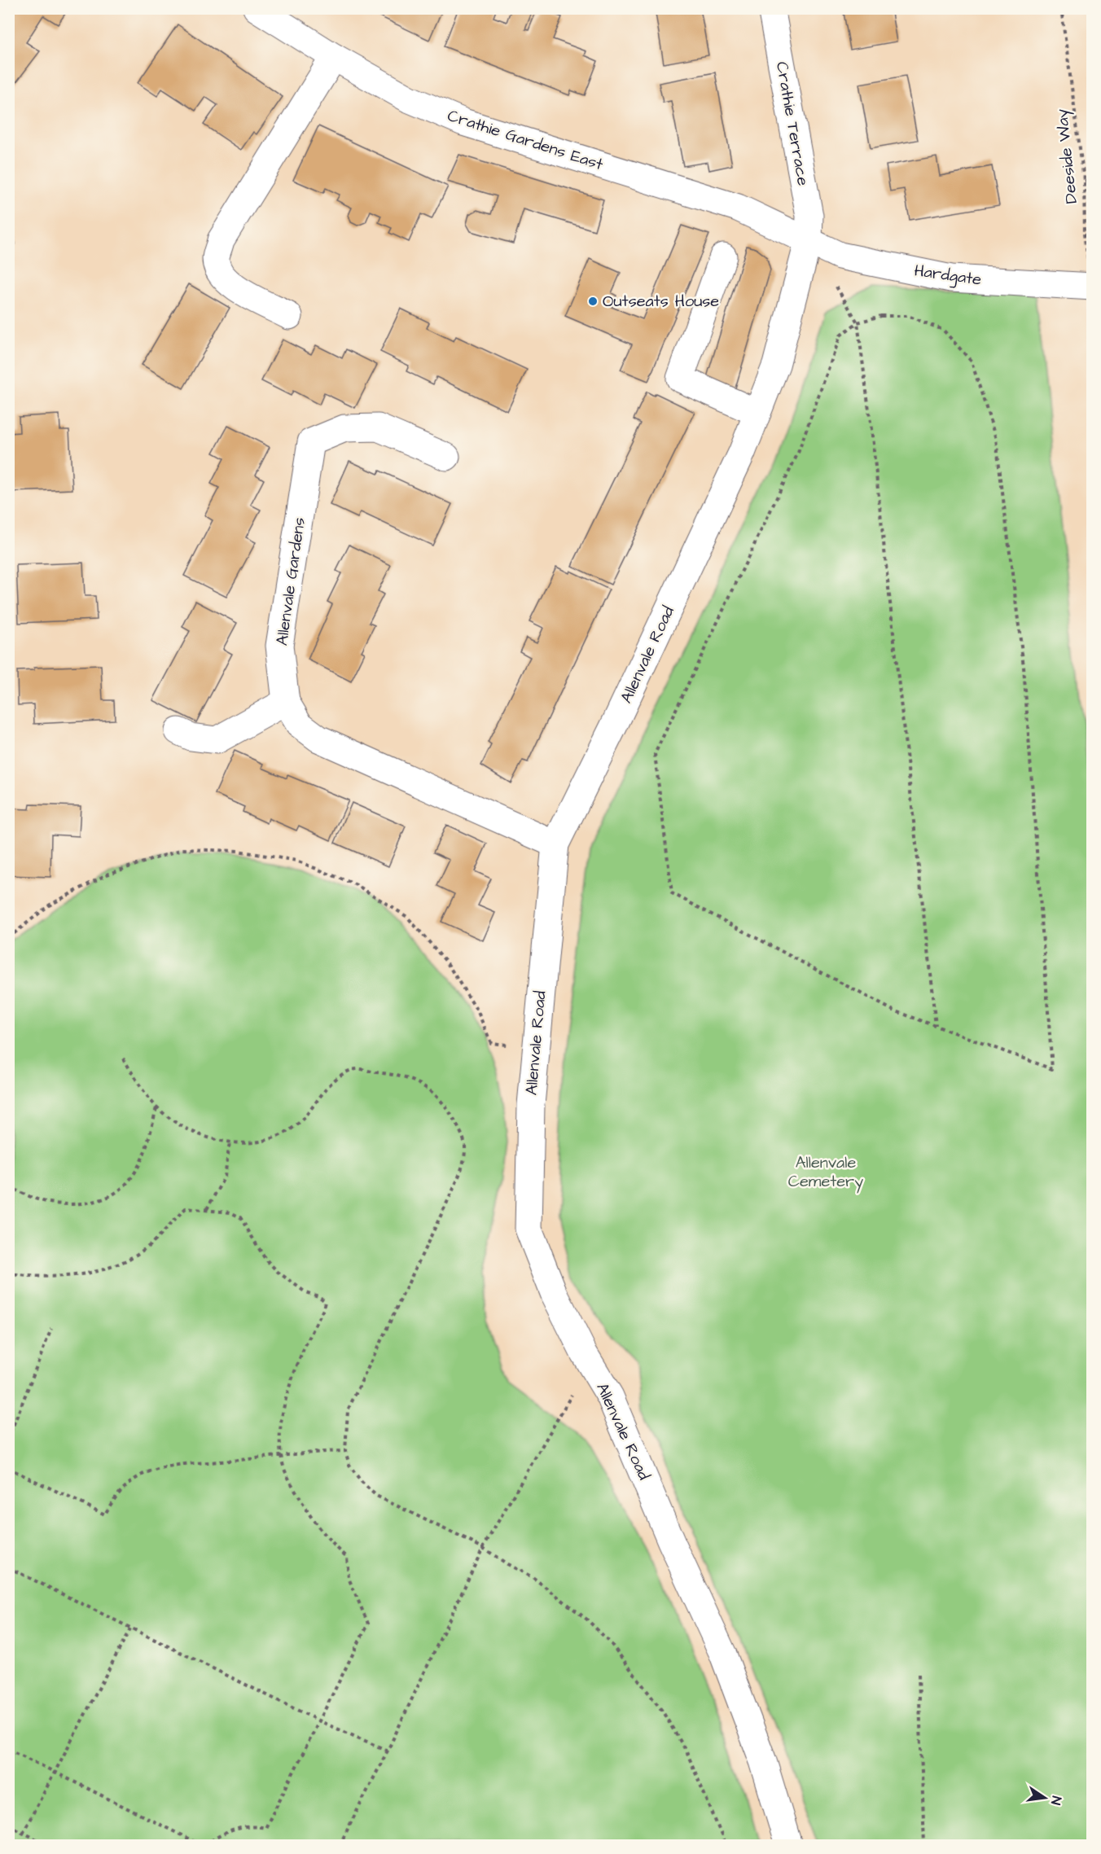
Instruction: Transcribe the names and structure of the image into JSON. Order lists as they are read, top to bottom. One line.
{"streets":{"street":["Crathie Terrace","Crathie Gardens East","Hardgate","Allenvale Gardens","Allenvale Road"],"path":["Deeside Way"]},"crossings":[["Crathie Terrace","Crathie Gardens East"],["Crathie Terrace","Hardgate"],["Crathie Terrace","Allenvale Road"],["Crathie Gardens East","Hardgate"],["Crathie Gardens East","Allenvale Road"],["Hardgate","Allenvale Road"],["Allenvale Gardens","Allenvale Road"]],"parks":["Allenvale Cemetery"],"places":["Outseats House"],"north":"right"}
